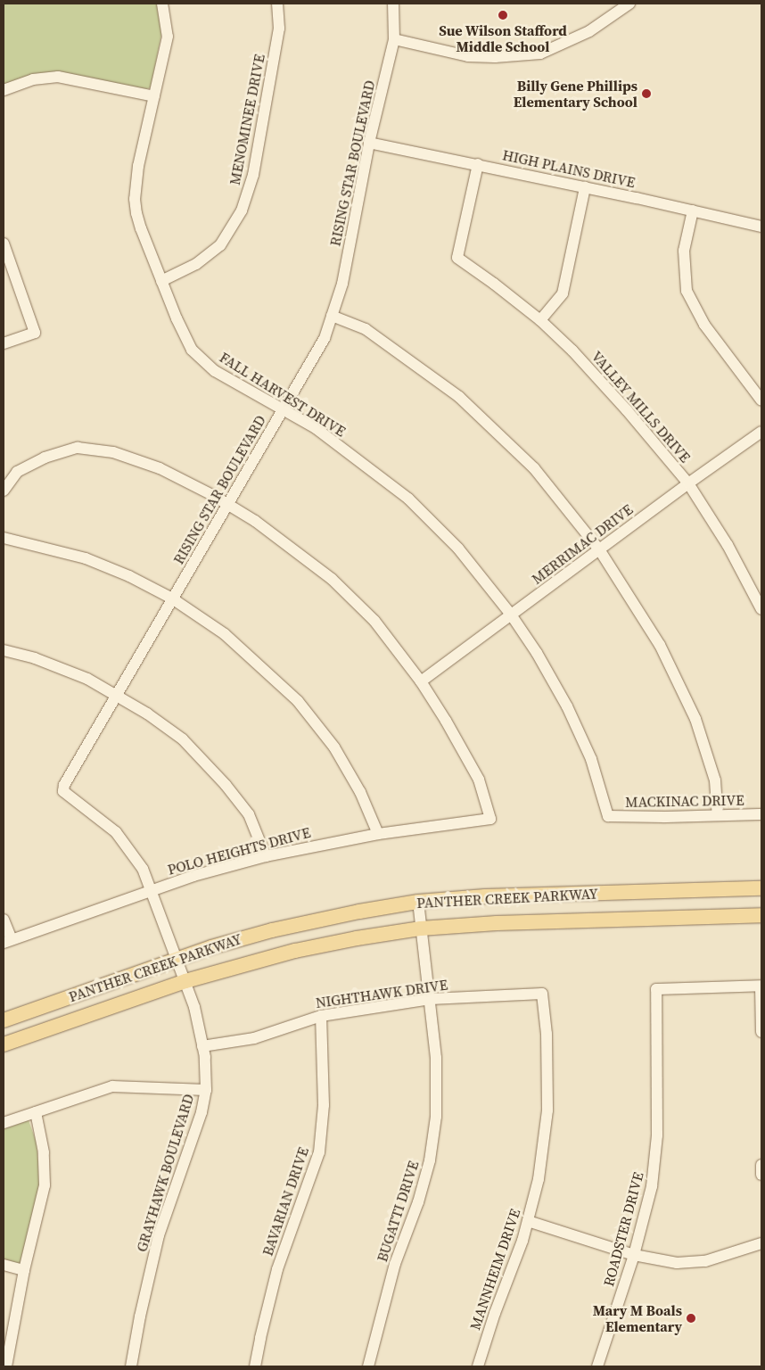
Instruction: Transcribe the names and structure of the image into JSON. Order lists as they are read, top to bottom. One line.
{"streets":{"main road":["PANTHER CREEK PARKWAY"],"street":["MENOMINEE DRIVE","RISING STAR BOULEVARD","HIGH PLAINS DRIVE","FALL HARVEST DRIVE","VALLEY MILLS DRIVE","MERRIMAC DRIVE","MACKINAC DRIVE","POLO HEIGHTS DRIVE","NIGHTHAWK DRIVE","GRAYHAWK BOULEVARD","BAVARIAN DRIVE","BUGATTI DRIVE","ROADSTER DRIVE","MANNHEIM DRIVE"]},"crossings":[["MENOMINEE DRIVE","FALL HARVEST DRIVE"],["RISING STAR BOULEVARD","HIGH PLAINS DRIVE"],["RISING STAR BOULEVARD","FALL HARVEST DRIVE"],["RISING STAR BOULEVARD","GRAYHAWK BOULEVARD"],["HIGH PLAINS DRIVE","VALLEY MILLS DRIVE"],["FALL HARVEST DRIVE","MERRIMAC DRIVE"],["FALL HARVEST DRIVE","MACKINAC DRIVE"],["VALLEY MILLS DRIVE","MERRIMAC DRIVE"],["MERRIMAC DRIVE","POLO HEIGHTS DRIVE"],["POLO HEIGHTS DRIVE","GRAYHAWK BOULEVARD"],["PANTHER CREEK PARKWAY","GRAYHAWK BOULEVARD"],["PANTHER CREEK PARKWAY","BUGATTI DRIVE"],["NIGHTHAWK DRIVE","GRAYHAWK BOULEVARD"],["NIGHTHAWK DRIVE","BAVARIAN DRIVE"],["NIGHTHAWK DRIVE","BUGATTI DRIVE"],["NIGHTHAWK DRIVE","MANNHEIM DRIVE"]],"places":["Sue Wilson Stafford Middle School","Billy Gene Phillips Elementary School","Mary M Boals Elementary"]}
